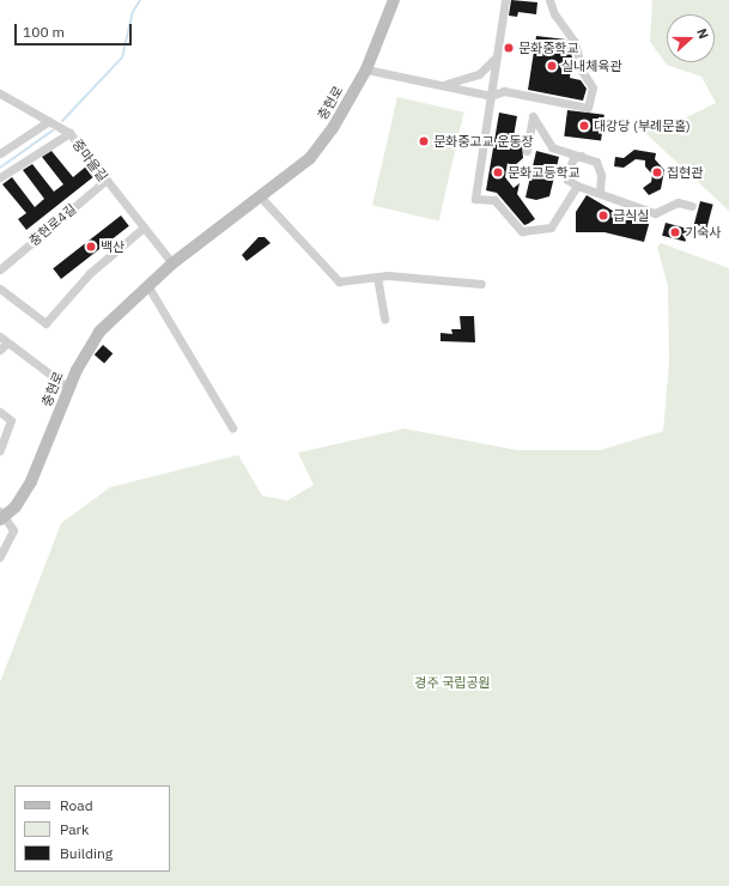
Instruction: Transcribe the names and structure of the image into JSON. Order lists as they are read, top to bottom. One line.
{"streets":{"street":["충현로","중마을길","충현로4길"]},"crossings":[["충현로","중마을길"],["중마을길","충현로4길"]],"parks":["경주 국립공원"],"places":["문화중학교","실내체육관","대강당 (부례문홀)","문화중고교 운동장","문화고등학교","집현관","급식실","기숙사","백산"],"legend":["Road","Park","Building"],"scale_bar":"100 m","north":"right"}
